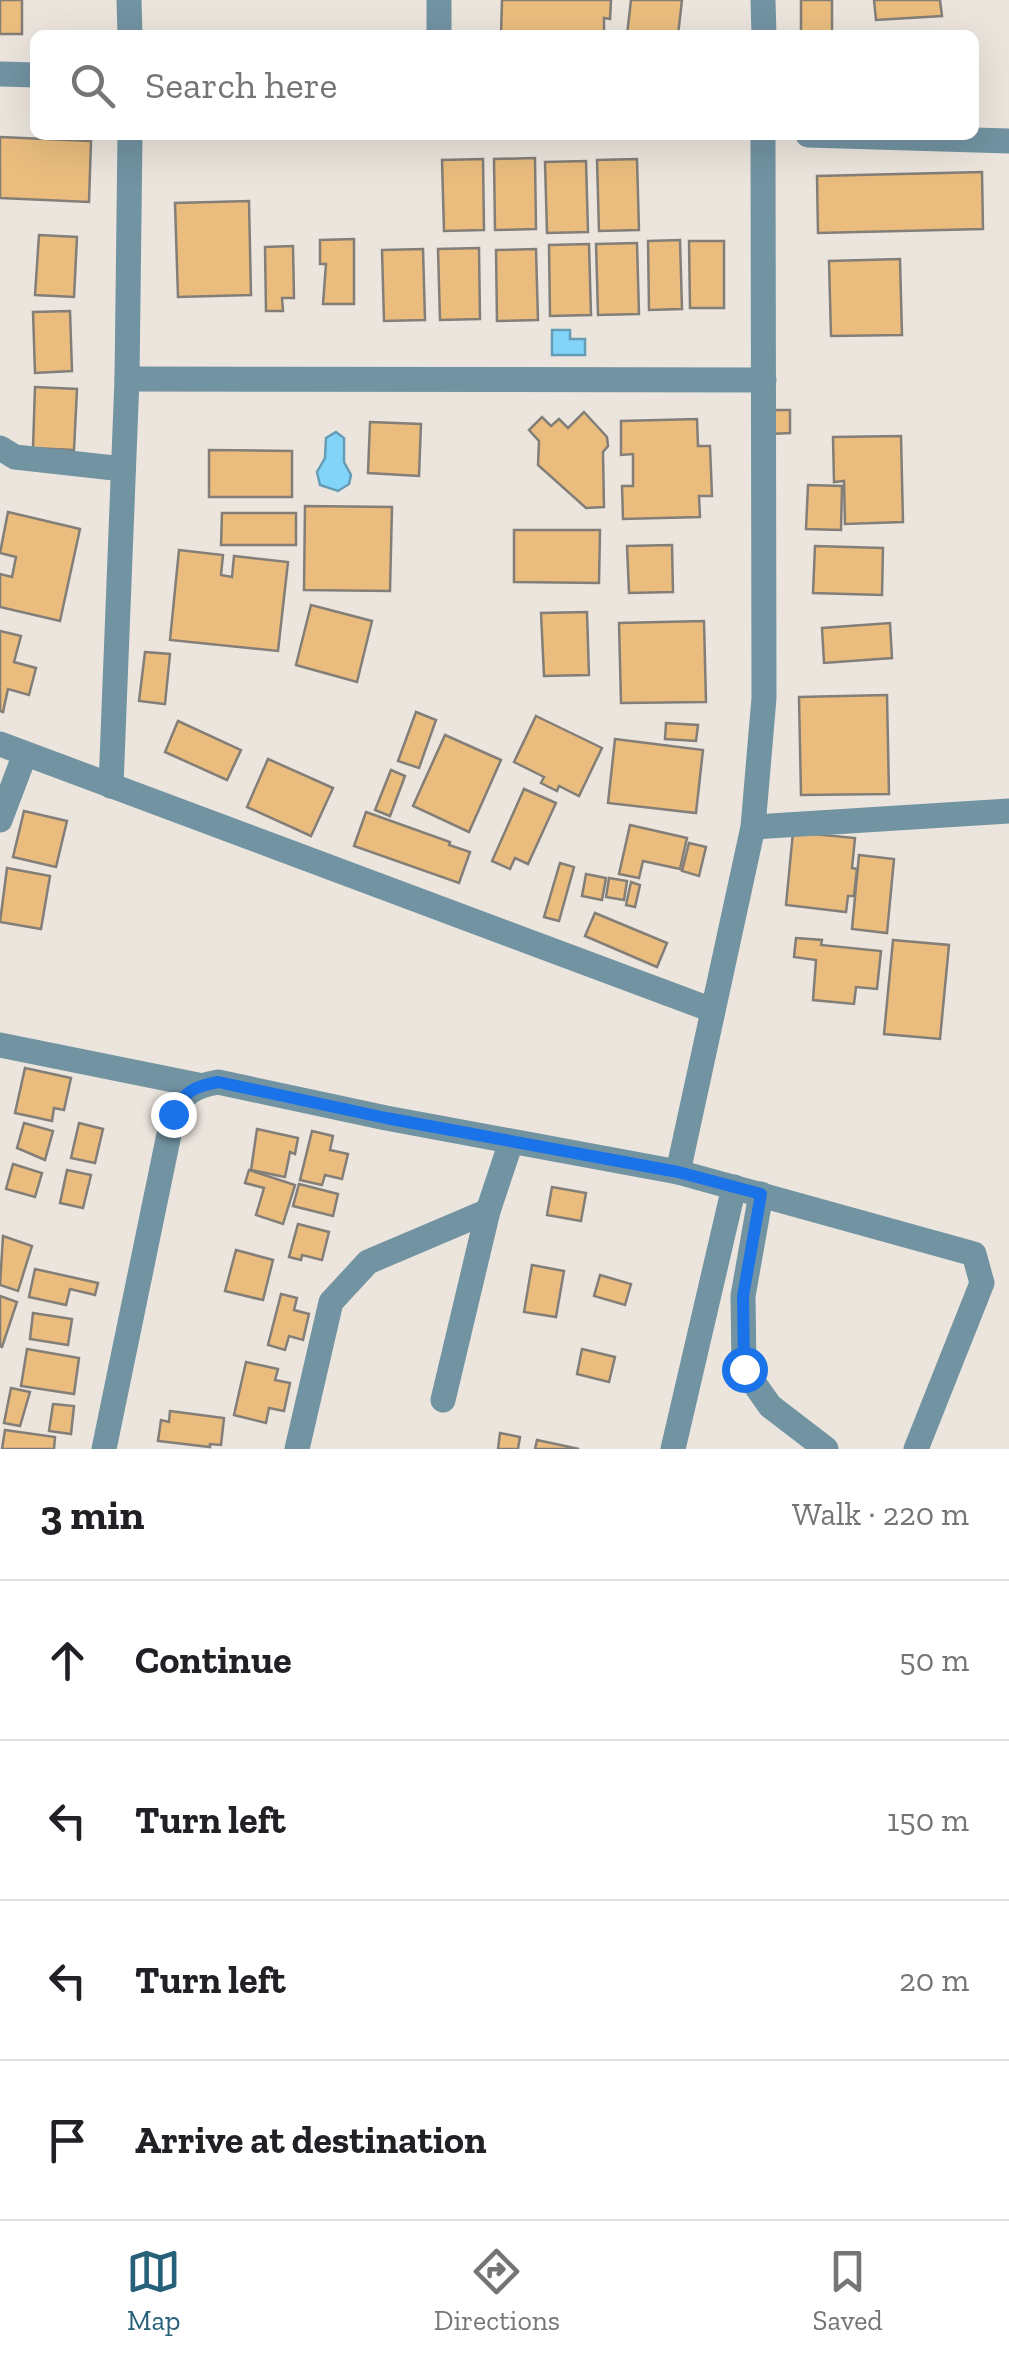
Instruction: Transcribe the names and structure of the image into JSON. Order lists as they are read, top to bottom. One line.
{"page":{"search":"Search here","heading":["3 min","Walk · 220 m"],"list":[["Continue","50 m"],["Turn left","150 m"],["Turn left","20 m"],"Arrive at destination"],"nav":["Map","Directions","Saved"]}}
